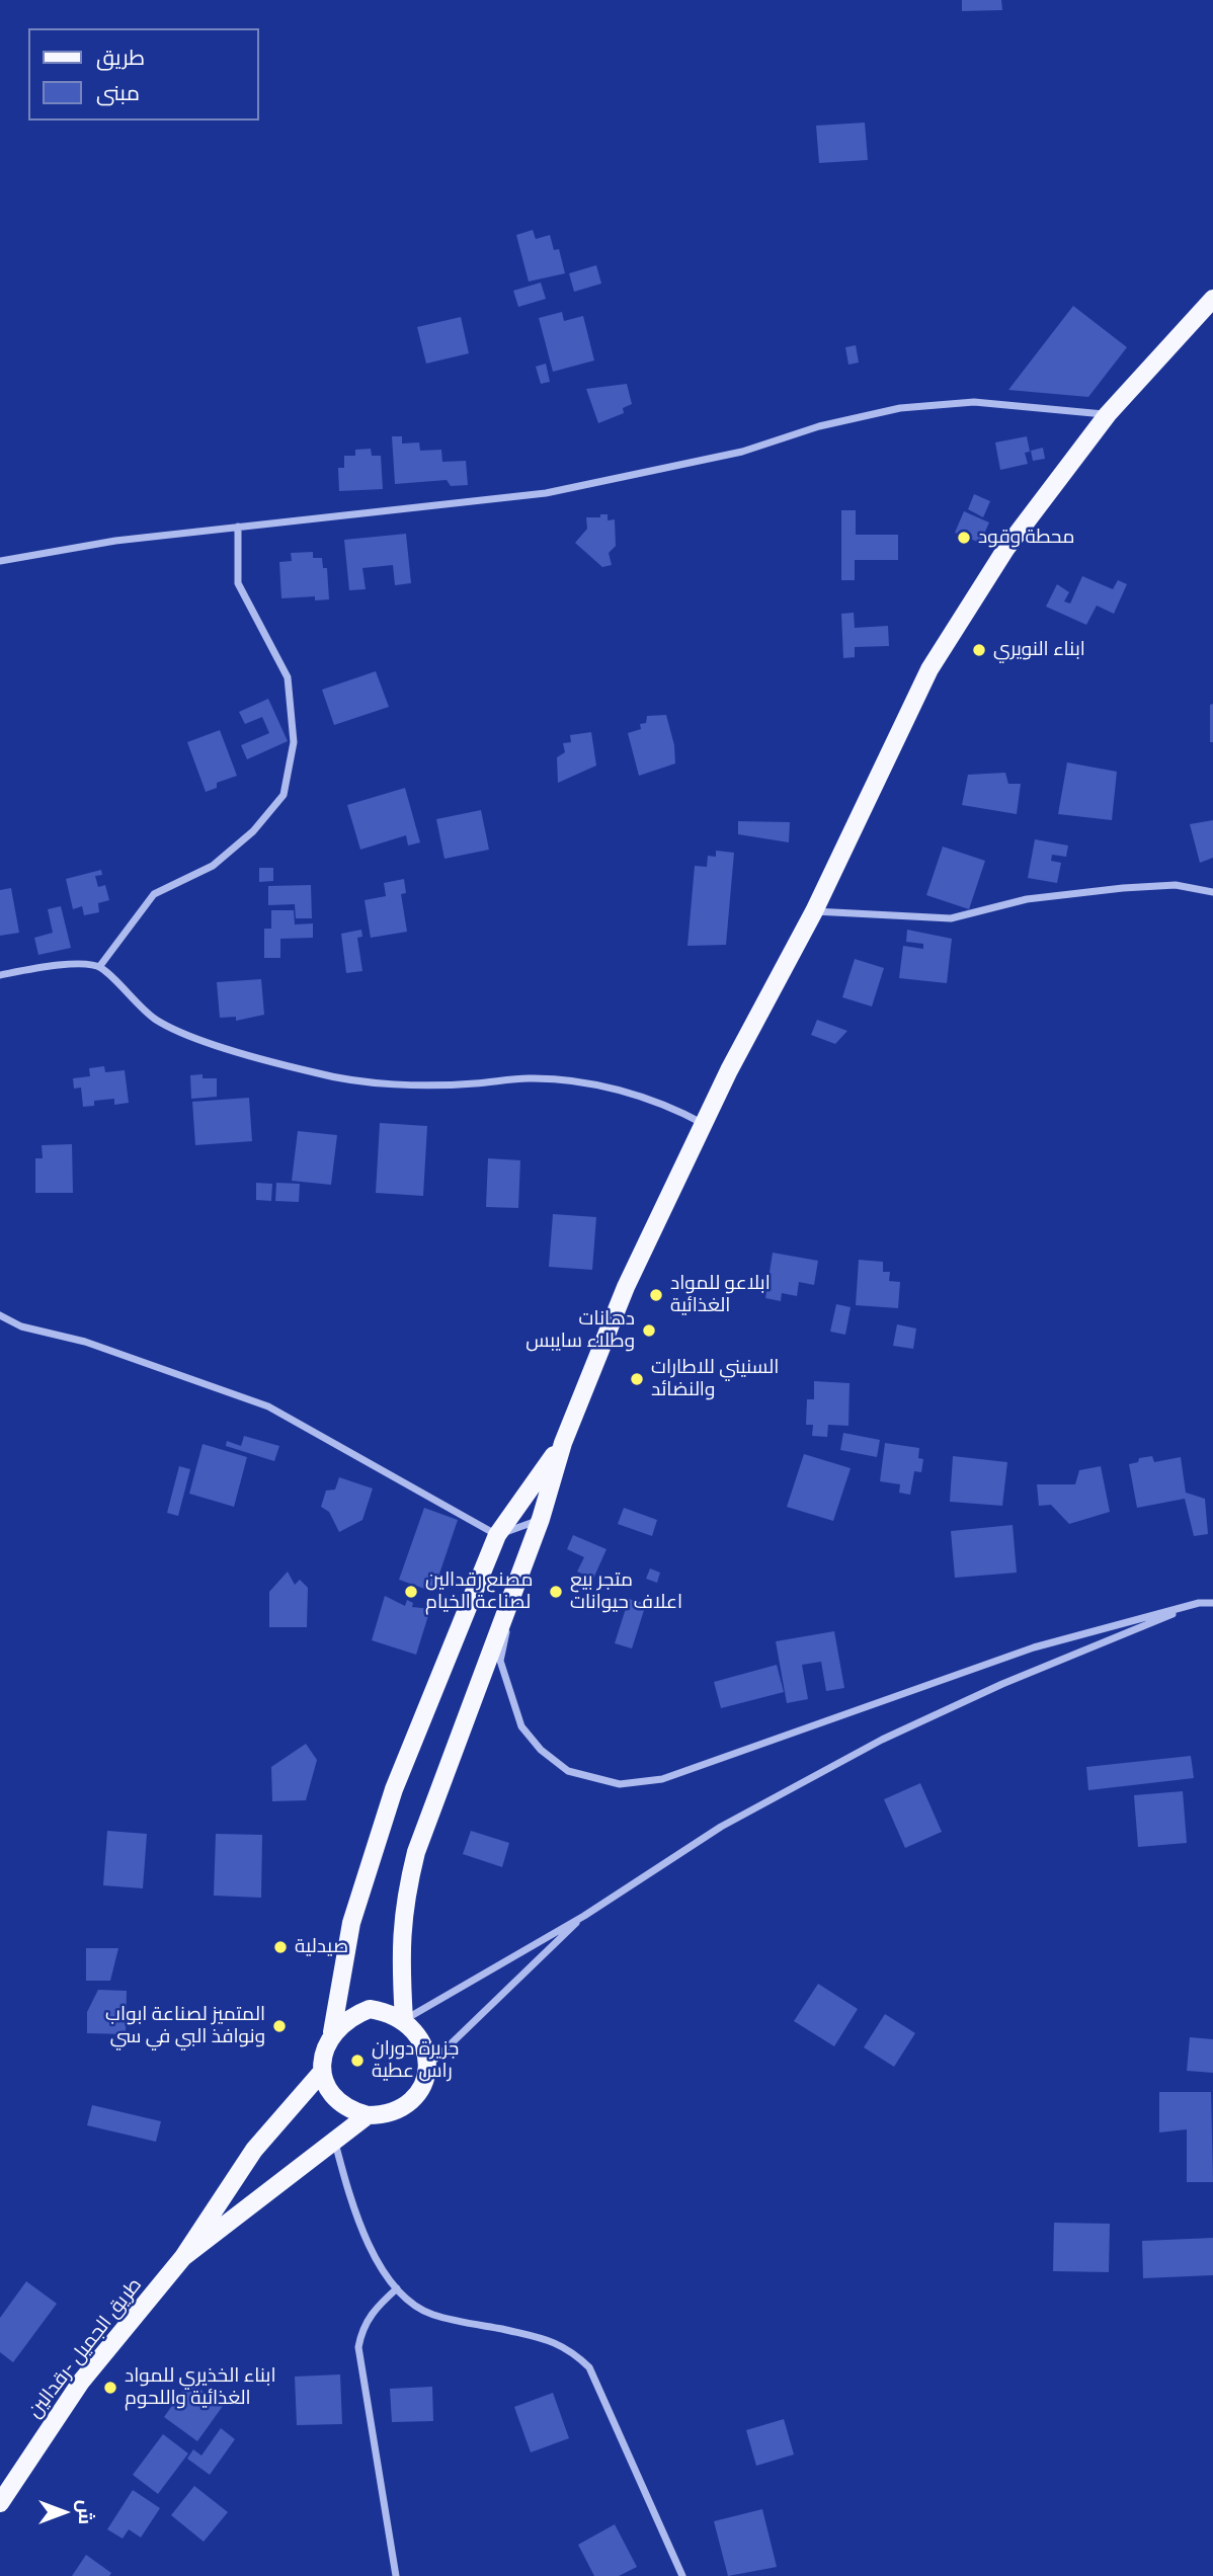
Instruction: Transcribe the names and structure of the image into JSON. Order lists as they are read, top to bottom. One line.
{"streets":{"main road":["طريق الجميل -رقدالين"]},"places":["محطة وقود","ابناء النويري","ابلاعو للمواد الغذائية","دهانات وطلاء سايبس","السنيني للاطارات والنضائد","مصنع رقدالين لصناعة الخيام","متجر بيع اعلاف حيوانات","صيدلية","المتميز لصناعة ابواب ونوافذ البي في سي","جزيرة دوران راس عطية","ابناء الخذيري للمواد الغذائية واللحوم"],"legend":["طريق","مبنى"],"north":"right"}
